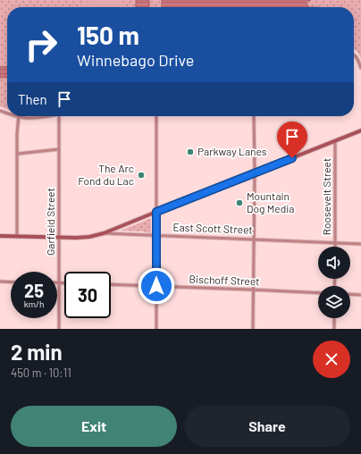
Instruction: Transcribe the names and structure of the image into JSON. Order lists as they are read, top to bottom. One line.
{"streets":{"main road":["East Scott Street"],"street":["Roosevelt Street","Garfield Street","Bischoff Street"]},"crossings":[["Roosevelt Street","East Scott Street"],["Garfield Street","East Scott Street"]],"places":["Parkway Lanes","The Arc Fond du Lac","Mountain Dog Media"],"page":{"turn":["150 m","Winnebago Drive"],"then":"Then","speed":"25 km/h","limit":"30","heading":["2 min","450 m · 10:11"],"buttons":["Exit","Share"]}}
